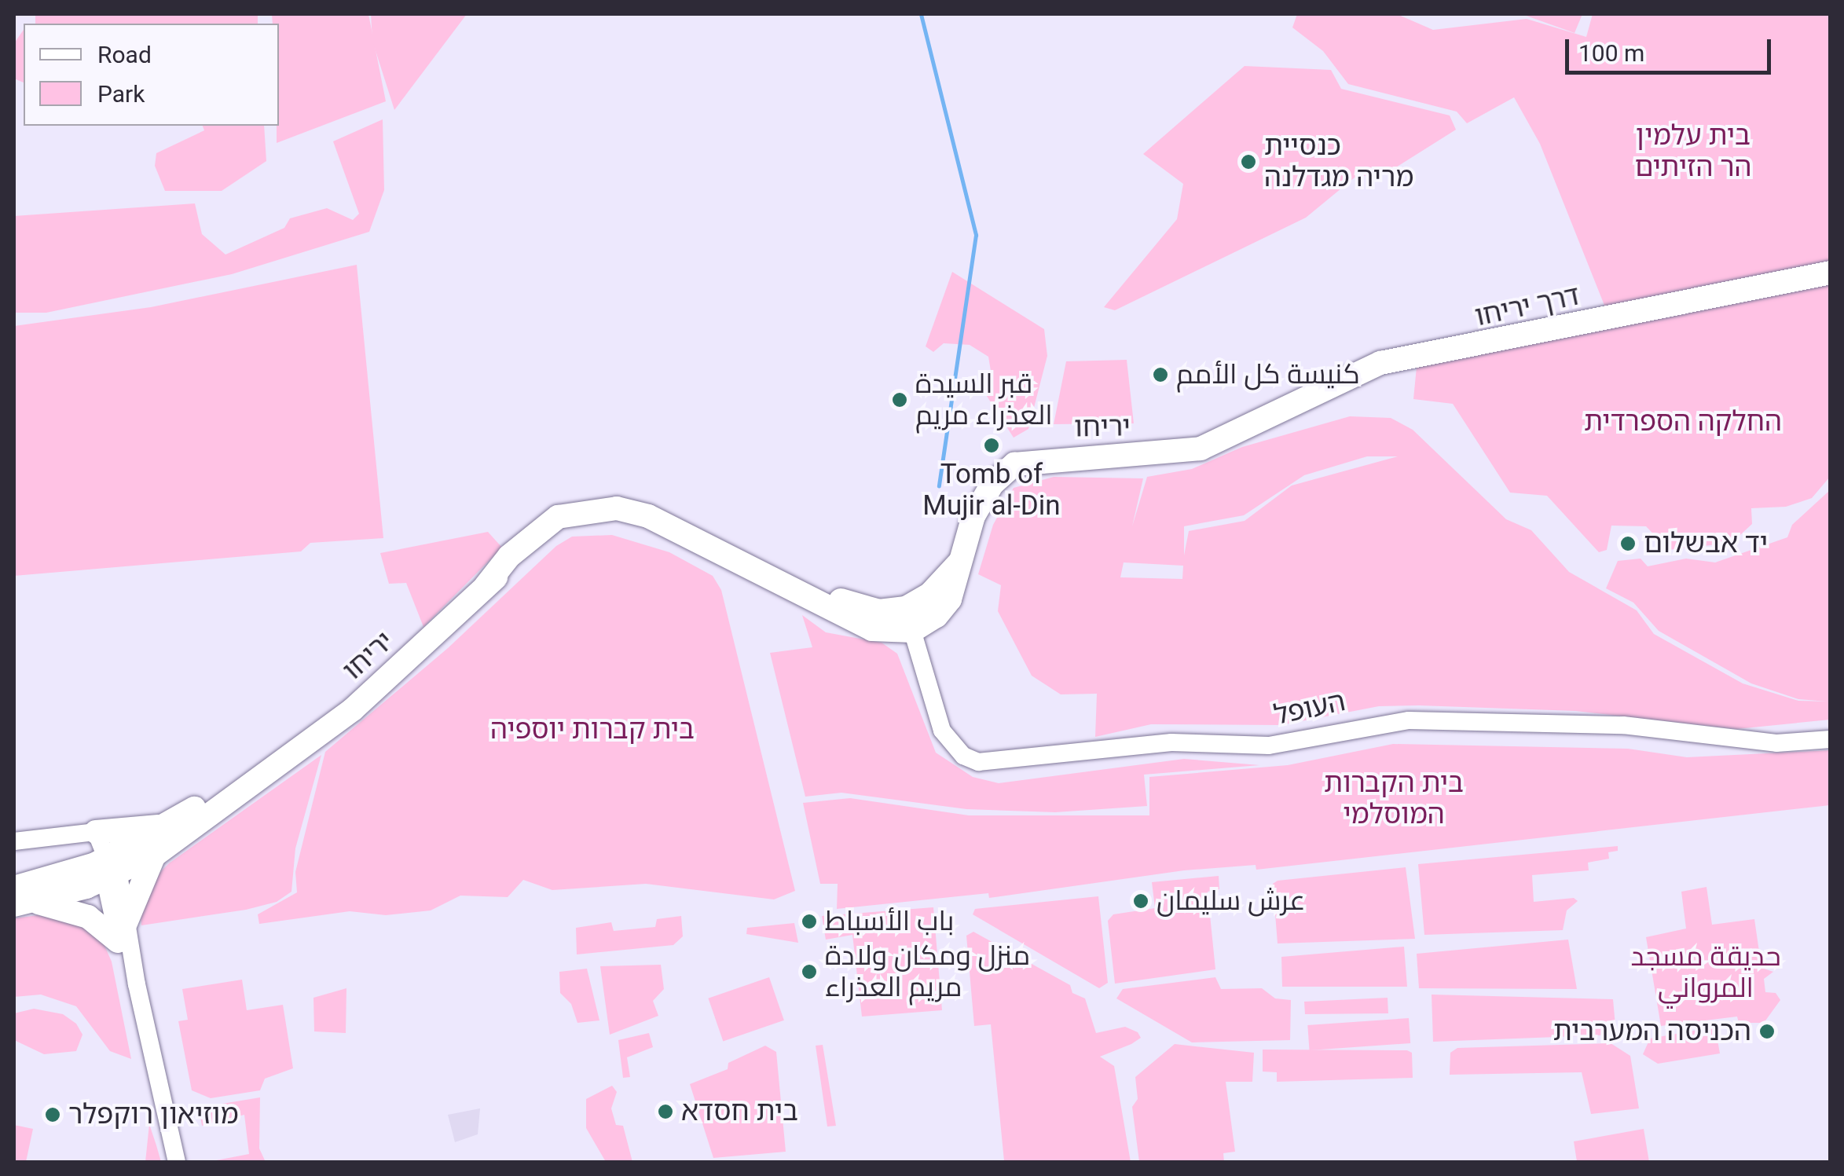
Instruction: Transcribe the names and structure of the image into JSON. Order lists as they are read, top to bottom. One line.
{"streets":{"main road":["דרך יריחו","יריחו"],"street":["העופל"]},"crossings":[["דרך יריחו","יריחו"],["יריחו","העופל"]],"parks":["בית עלמין הר הזיתים","החלקה הספרדית","בית קברות יוספיה","בית הקברות המוסלמי","حديقة مسجد المرواني"],"places":["כנסיית מריה מגדלנה","كنيسة كل الأمم","قبر السيدة العذراء مريم","Tomb of Mujir al-Din","יד אבשלום","عرش سليمان","باب الأسباط","منزل ومكان ولادة مريم العذراء","הכניסה המערבית","בית חסדא","מוזיאון רוקפלר"],"legend":["Road","Park"],"scale_bar":"100 m"}
